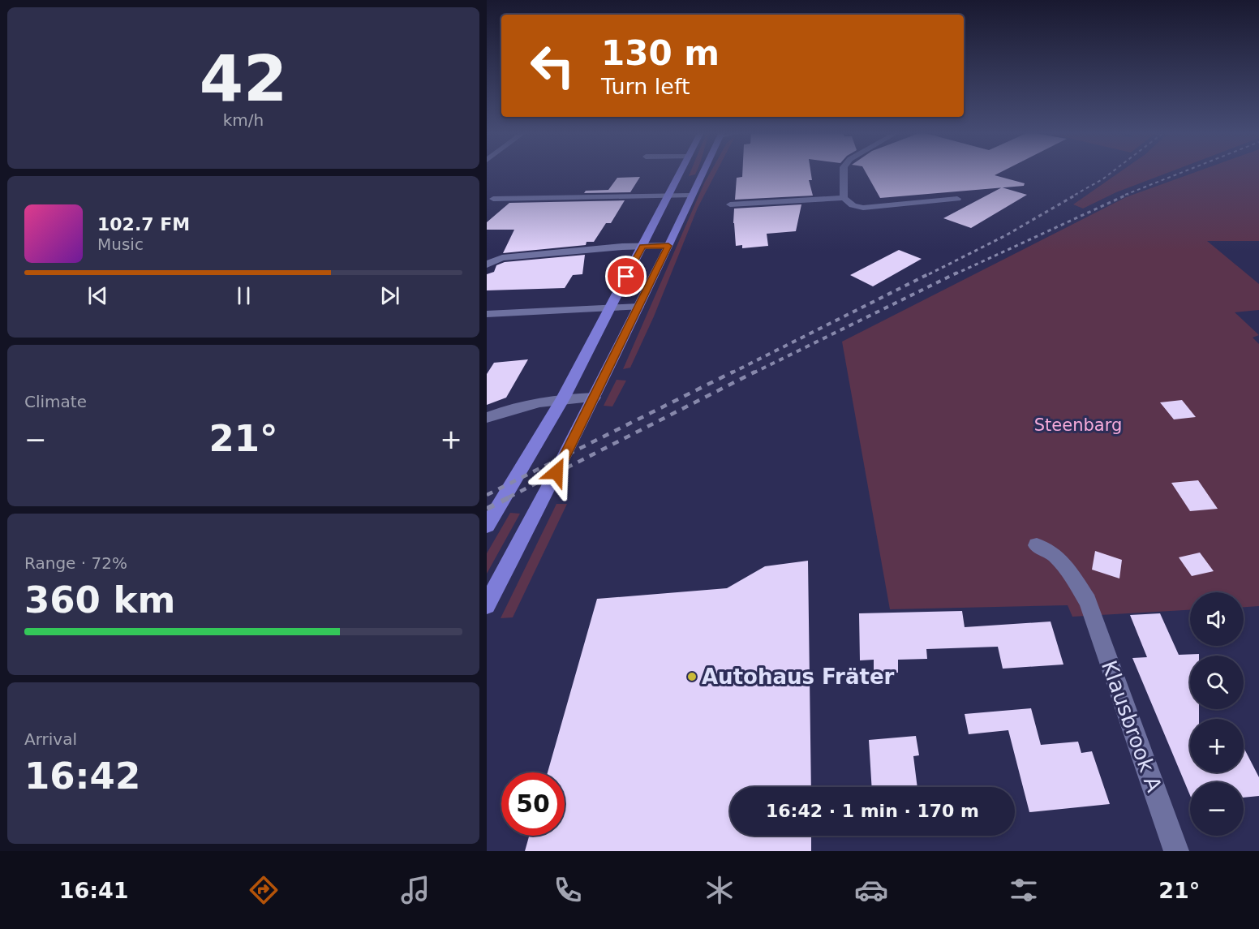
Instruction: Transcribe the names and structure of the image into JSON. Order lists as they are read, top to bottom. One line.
{"streets":{"street":["Klausbrook A"]},"parks":["Steenbarg"],"places":["Autohaus Fräter"],"page":{"tile":[["42","km/h"],"Climate",["Range · 72%","360 km"],["Arrival","16:42"]],"turn":["130 m","Turn left"],"song":["102.7 FM","Music"],"heat":["−","21°","+"],"map_buttons":["+","−"],"limit":"50","trip":"16:42 · 1 min · 170 m","tabs":["16:41","21°"]}}
